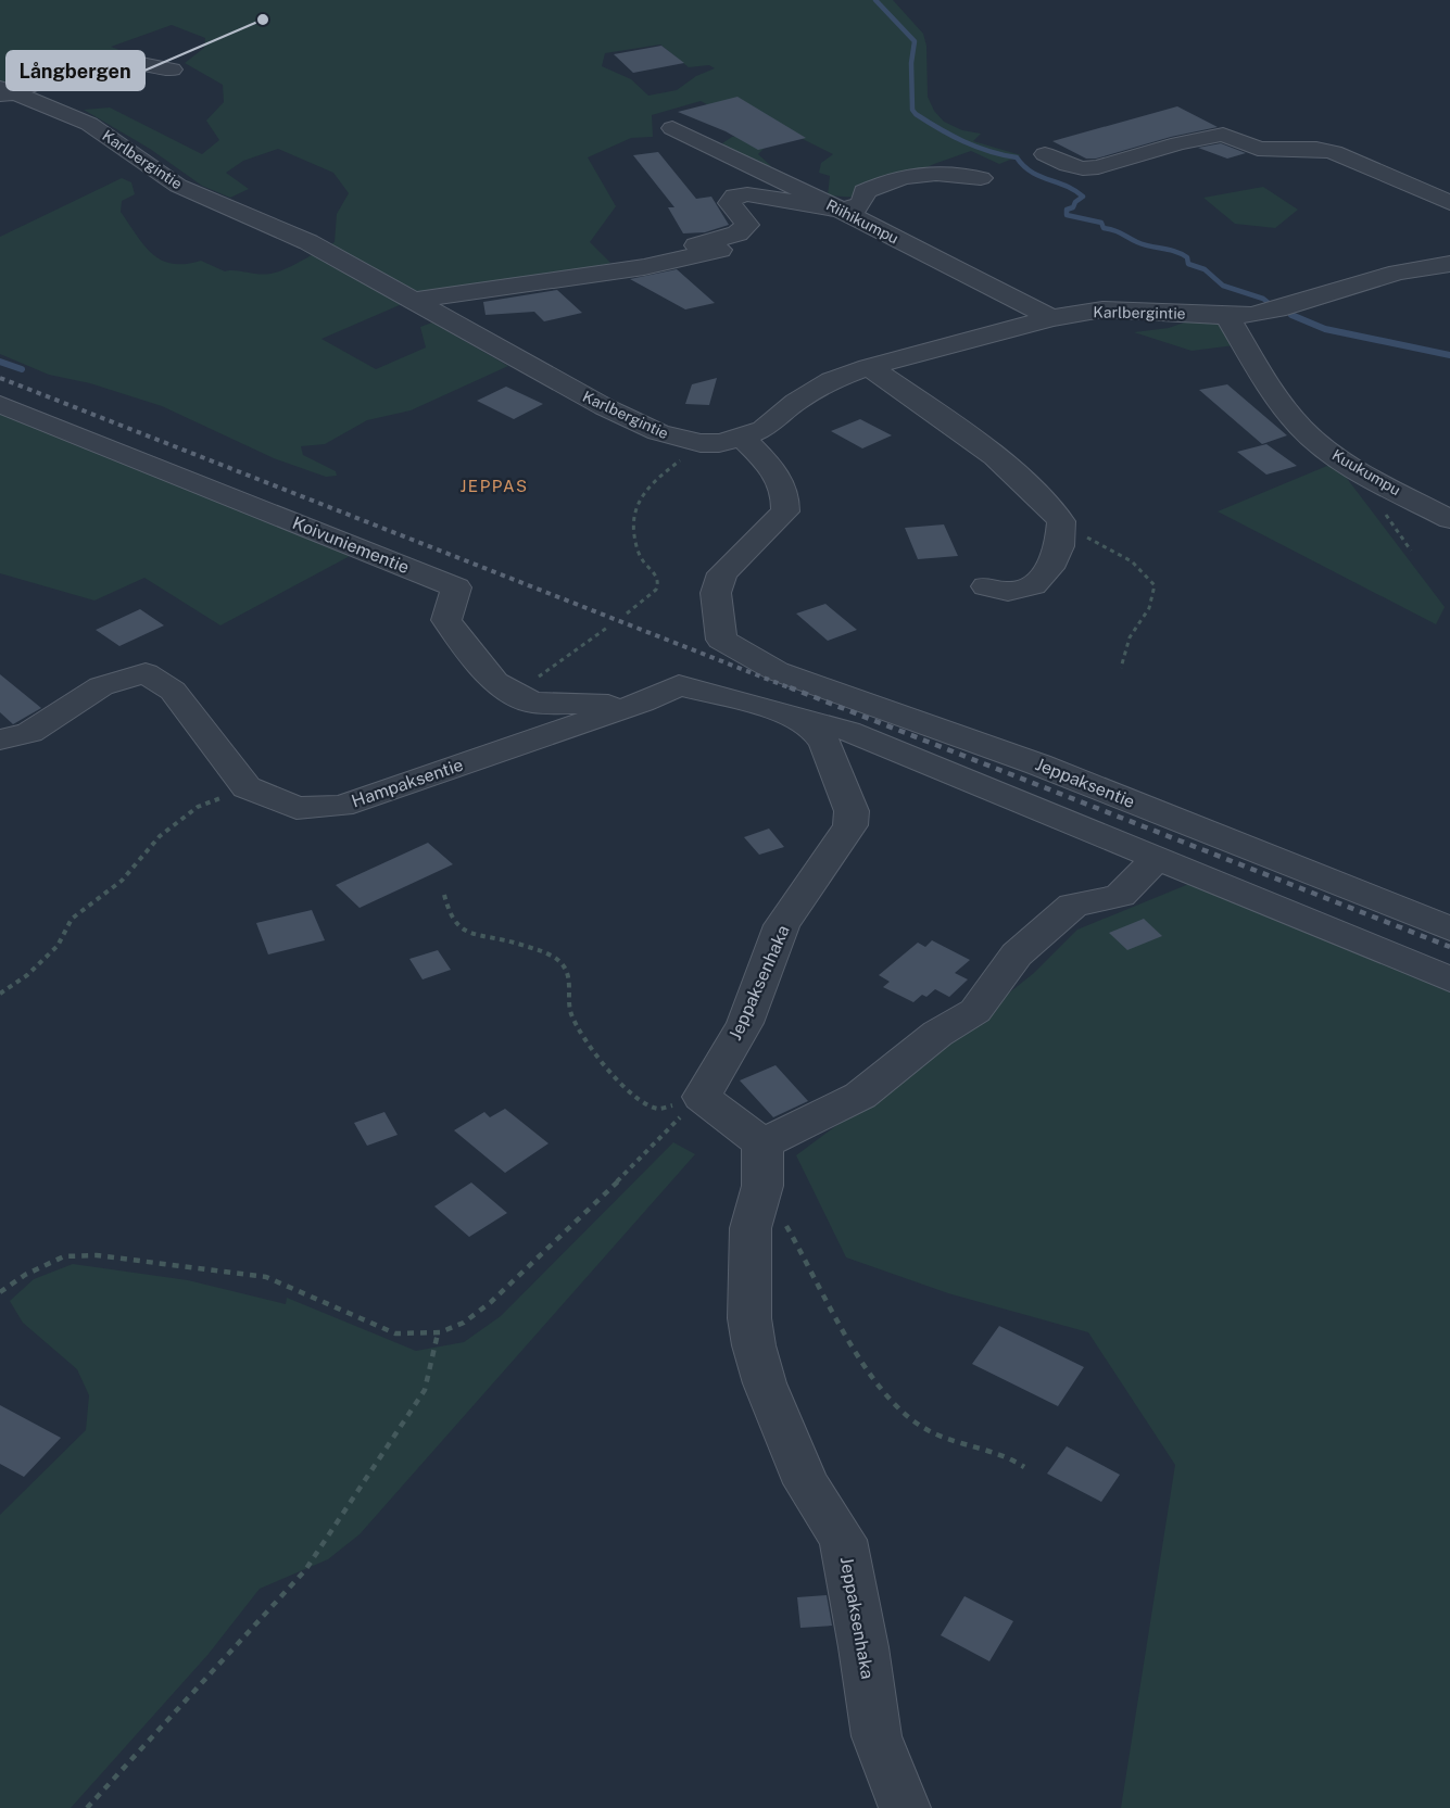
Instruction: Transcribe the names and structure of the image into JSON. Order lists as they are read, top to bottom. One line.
{"streets":{"street":["Karlbergintie","Riihikumpu","Kuukumpu","Koivuniementie","Hampaksentie","Jeppaksentie","Jeppaksenhaka"]},"crossings":[["Karlbergintie","Riihikumpu"],["Karlbergintie","Kuukumpu"],["Karlbergintie","Jeppaksentie"],["Koivuniementie","Hampaksentie"],["Hampaksentie","Jeppaksenhaka"]],"districts":["JEPPAS"],"places":["Långbergen"]}
